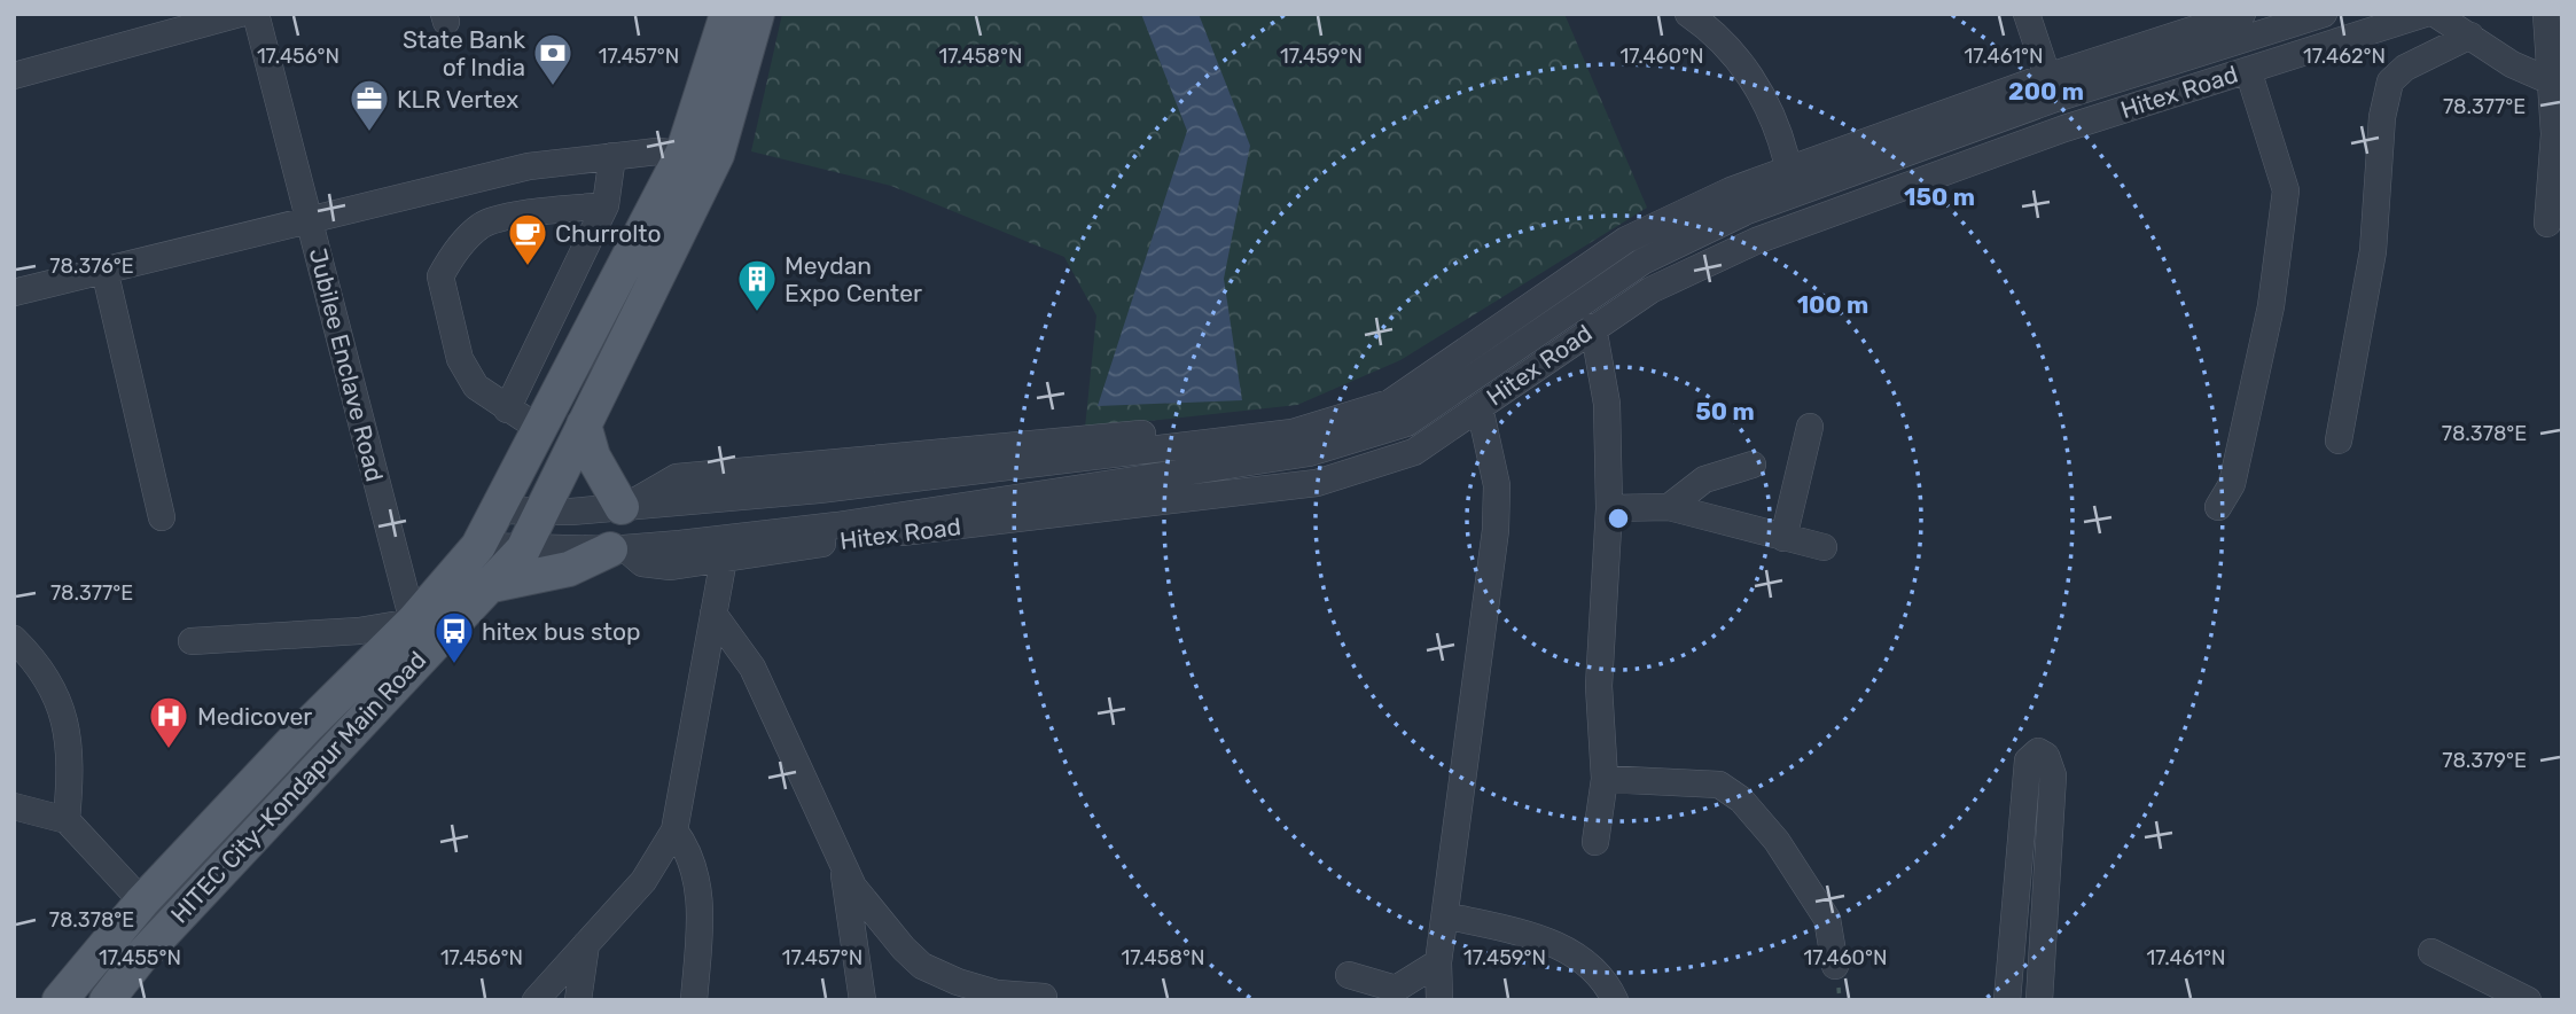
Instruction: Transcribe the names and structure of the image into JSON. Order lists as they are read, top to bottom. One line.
{"streets":{"main road":["HITEC City–Kondapur Main Road"],"street":["Hitex Road","Jubilee Enclave Road"]},"crossings":[["Hitex Road","HITEC City–Kondapur Main Road"],["Jubilee Enclave Road","HITEC City–Kondapur Main Road"]],"places":{"bank":["State Bank of India"],"office":["KLR Vertex"],"cafe":["Churrolto"],"building":["Meydan Expo Center"],"bus stop":["hitex bus stop"],"hospital":["Medicover"]},"coordinates":["17.456°N","17.457°N","17.458°N","17.459°N","17.460°N","17.461°N","17.462°N","78.377°E","78.376°E","78.378°E","78.379°E","17.455°N"],"rings":["200 m","150 m","100 m","50 m"]}
